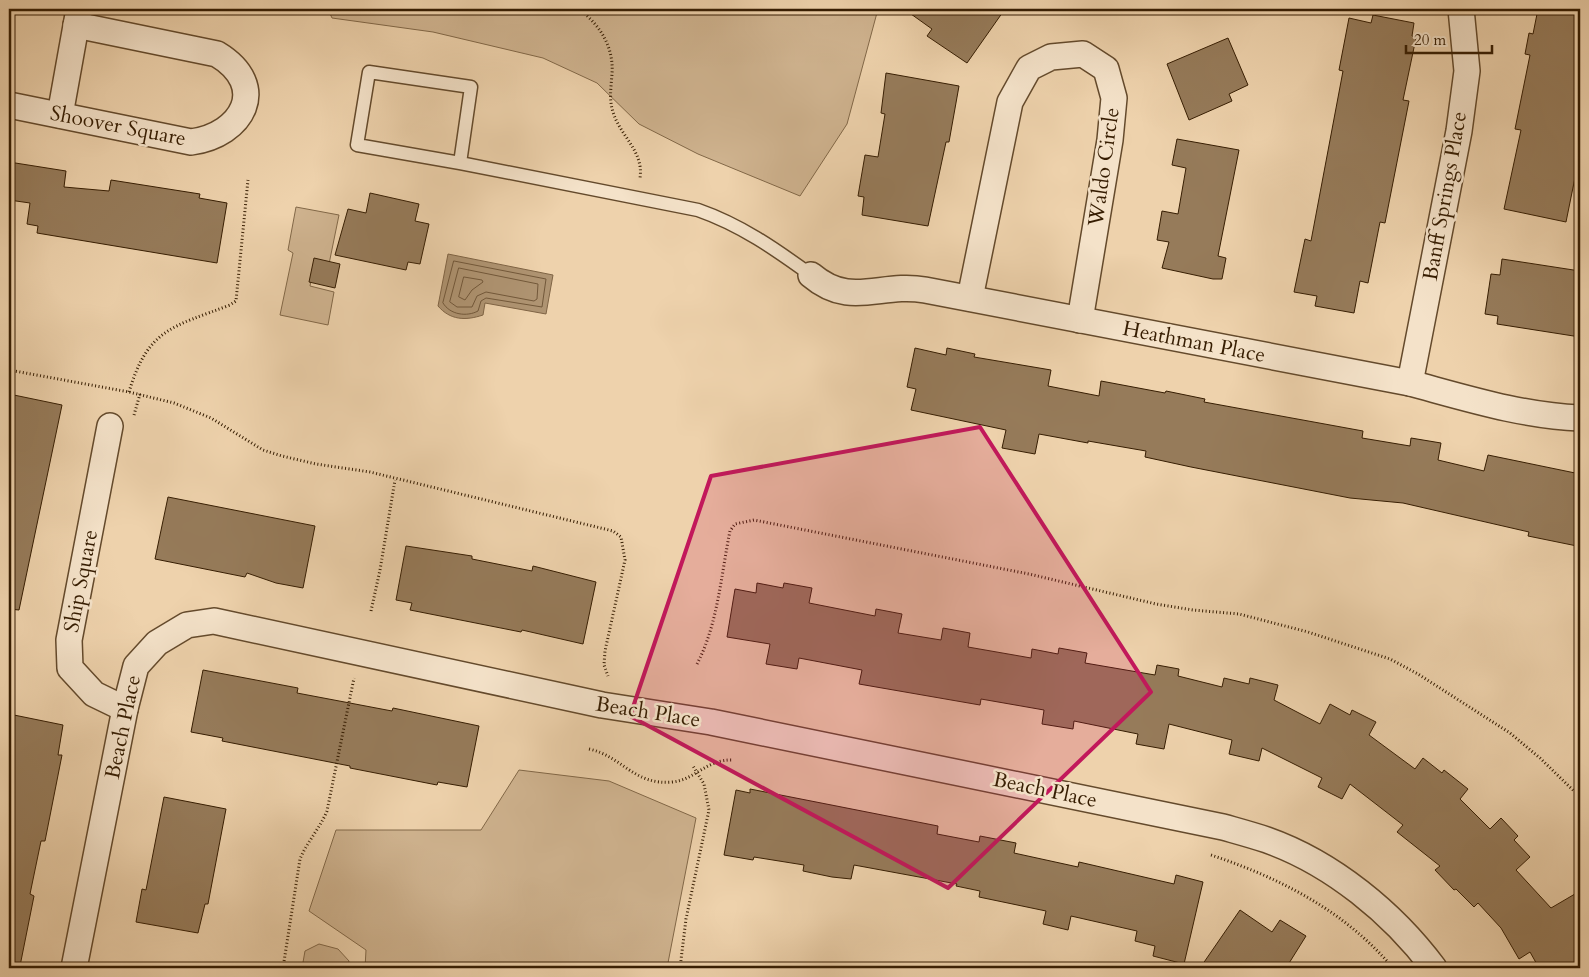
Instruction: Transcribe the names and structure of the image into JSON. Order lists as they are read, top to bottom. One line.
{"streets":{"street":["Shoover Square","Waldo Circle","Banff Springs Place","Heathman Place","Ship Square","Beach Place"]},"crossings":[["Waldo Circle","Heathman Place"],["Banff Springs Place","Heathman Place"],["Ship Square","Beach Place"]],"scale_bar":"20 m"}
